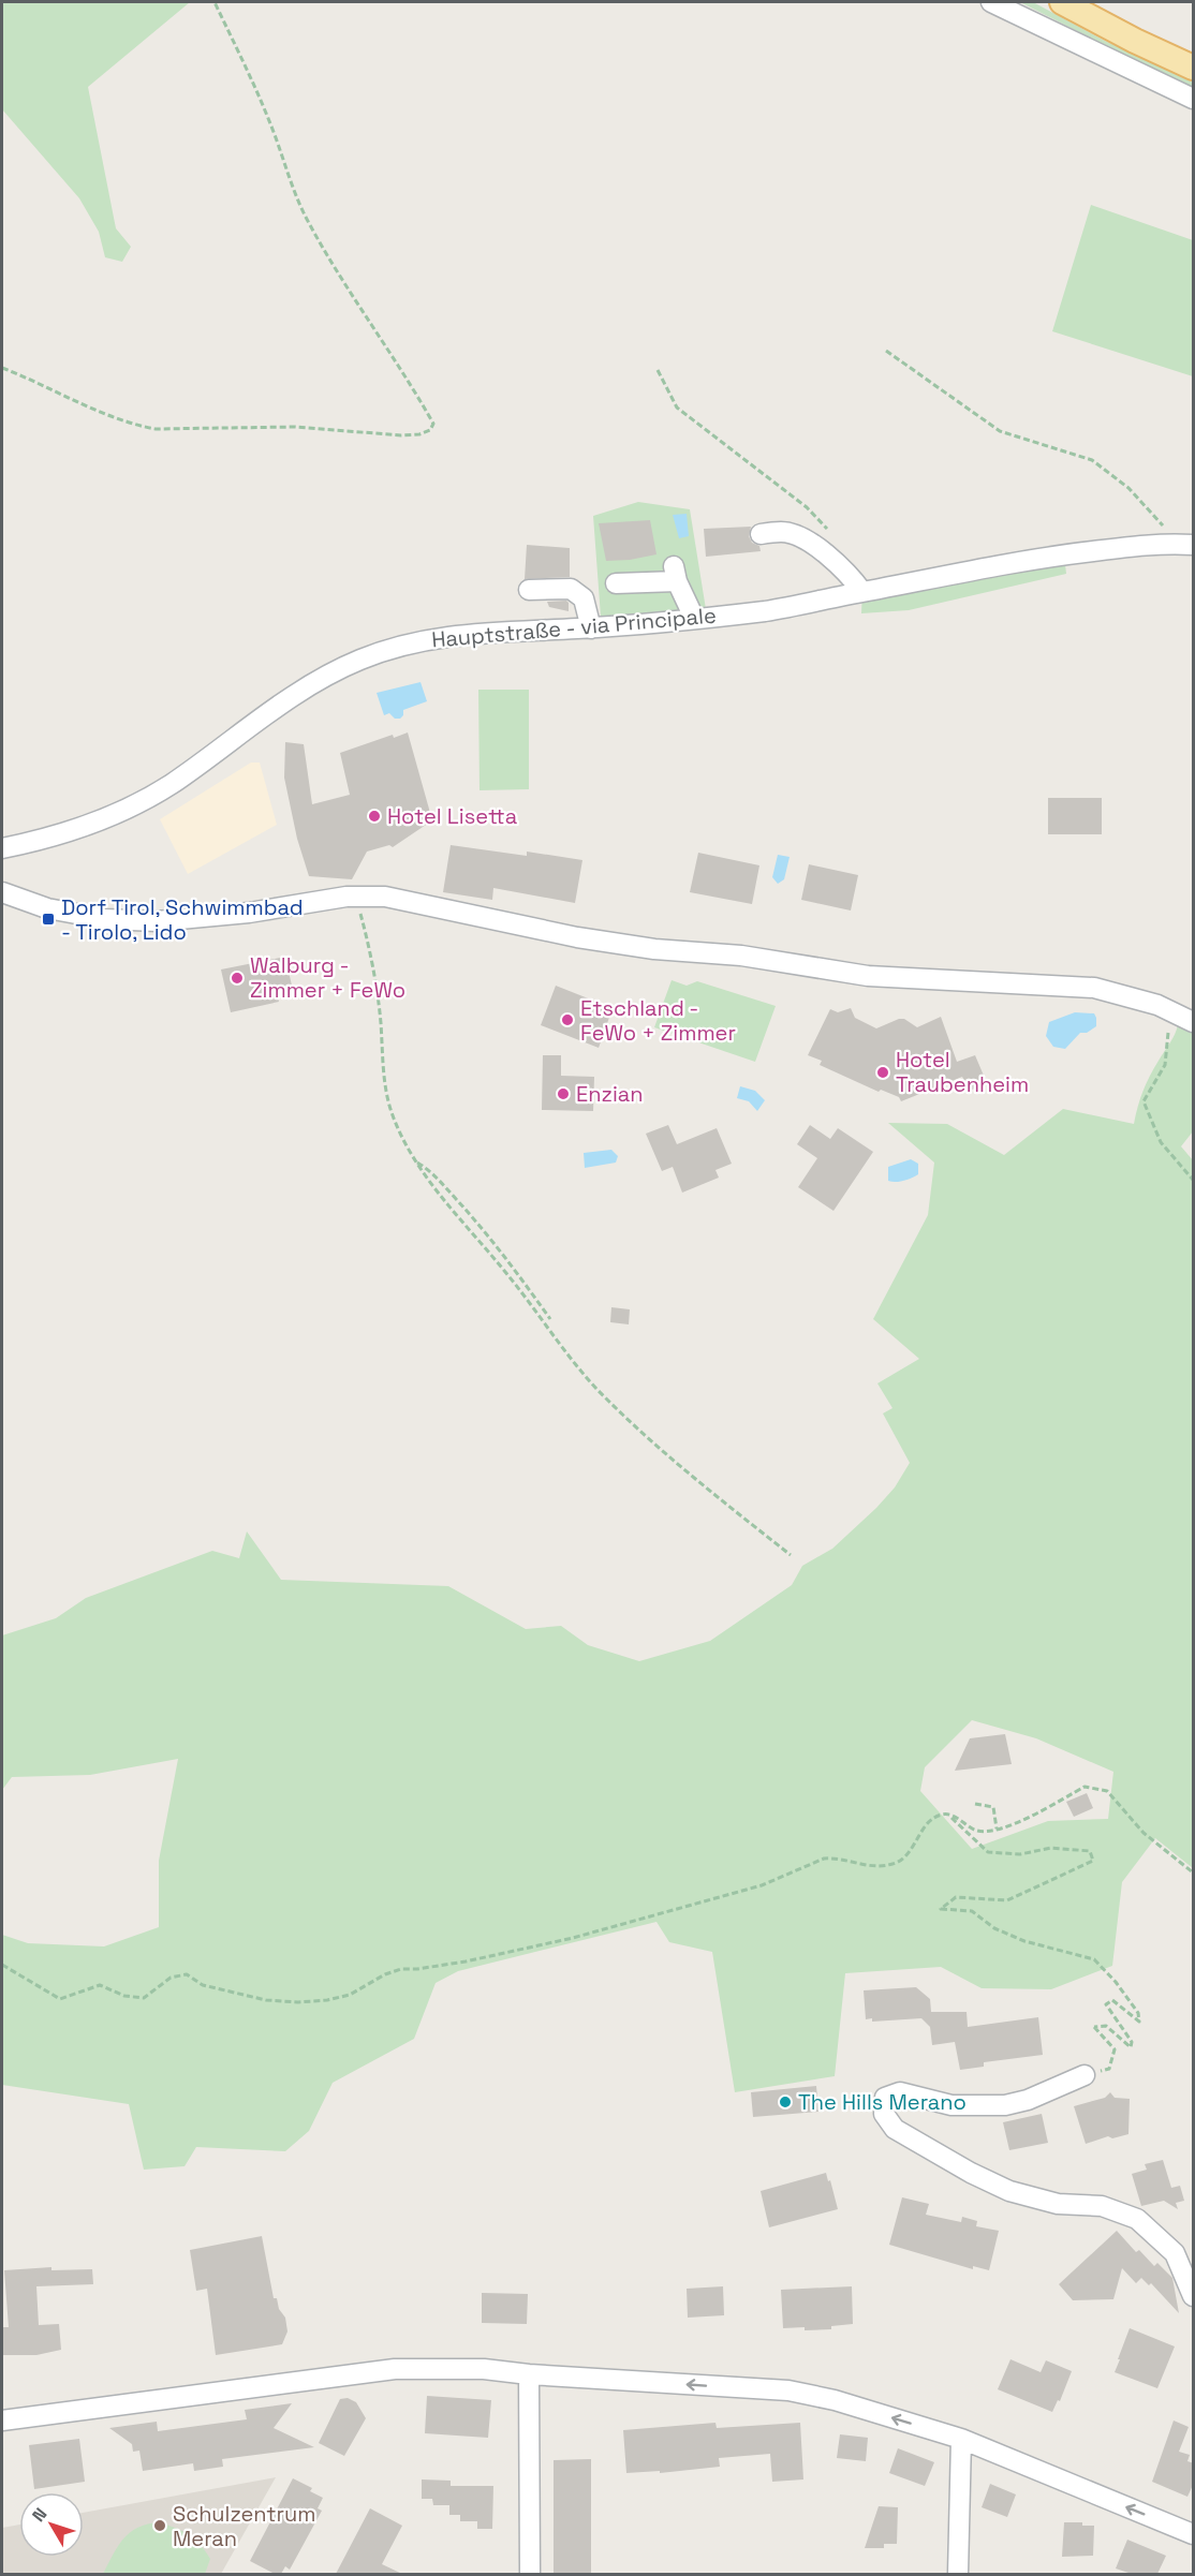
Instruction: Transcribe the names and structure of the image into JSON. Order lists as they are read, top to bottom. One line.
{"streets":{"street":["Hauptstraße - via Principale"]},"places":{"other":["Hotel Lisetta","Walburg - Zimmer + FeWo","Etschland - FeWo + Zimmer","Hotel Traubenheim","Enzian","The Hills Merano","Schulzentrum Meran"],"transit":["Dorf Tirol, Schwimmbad - Tirolo, Lido"]},"north":"top left"}
